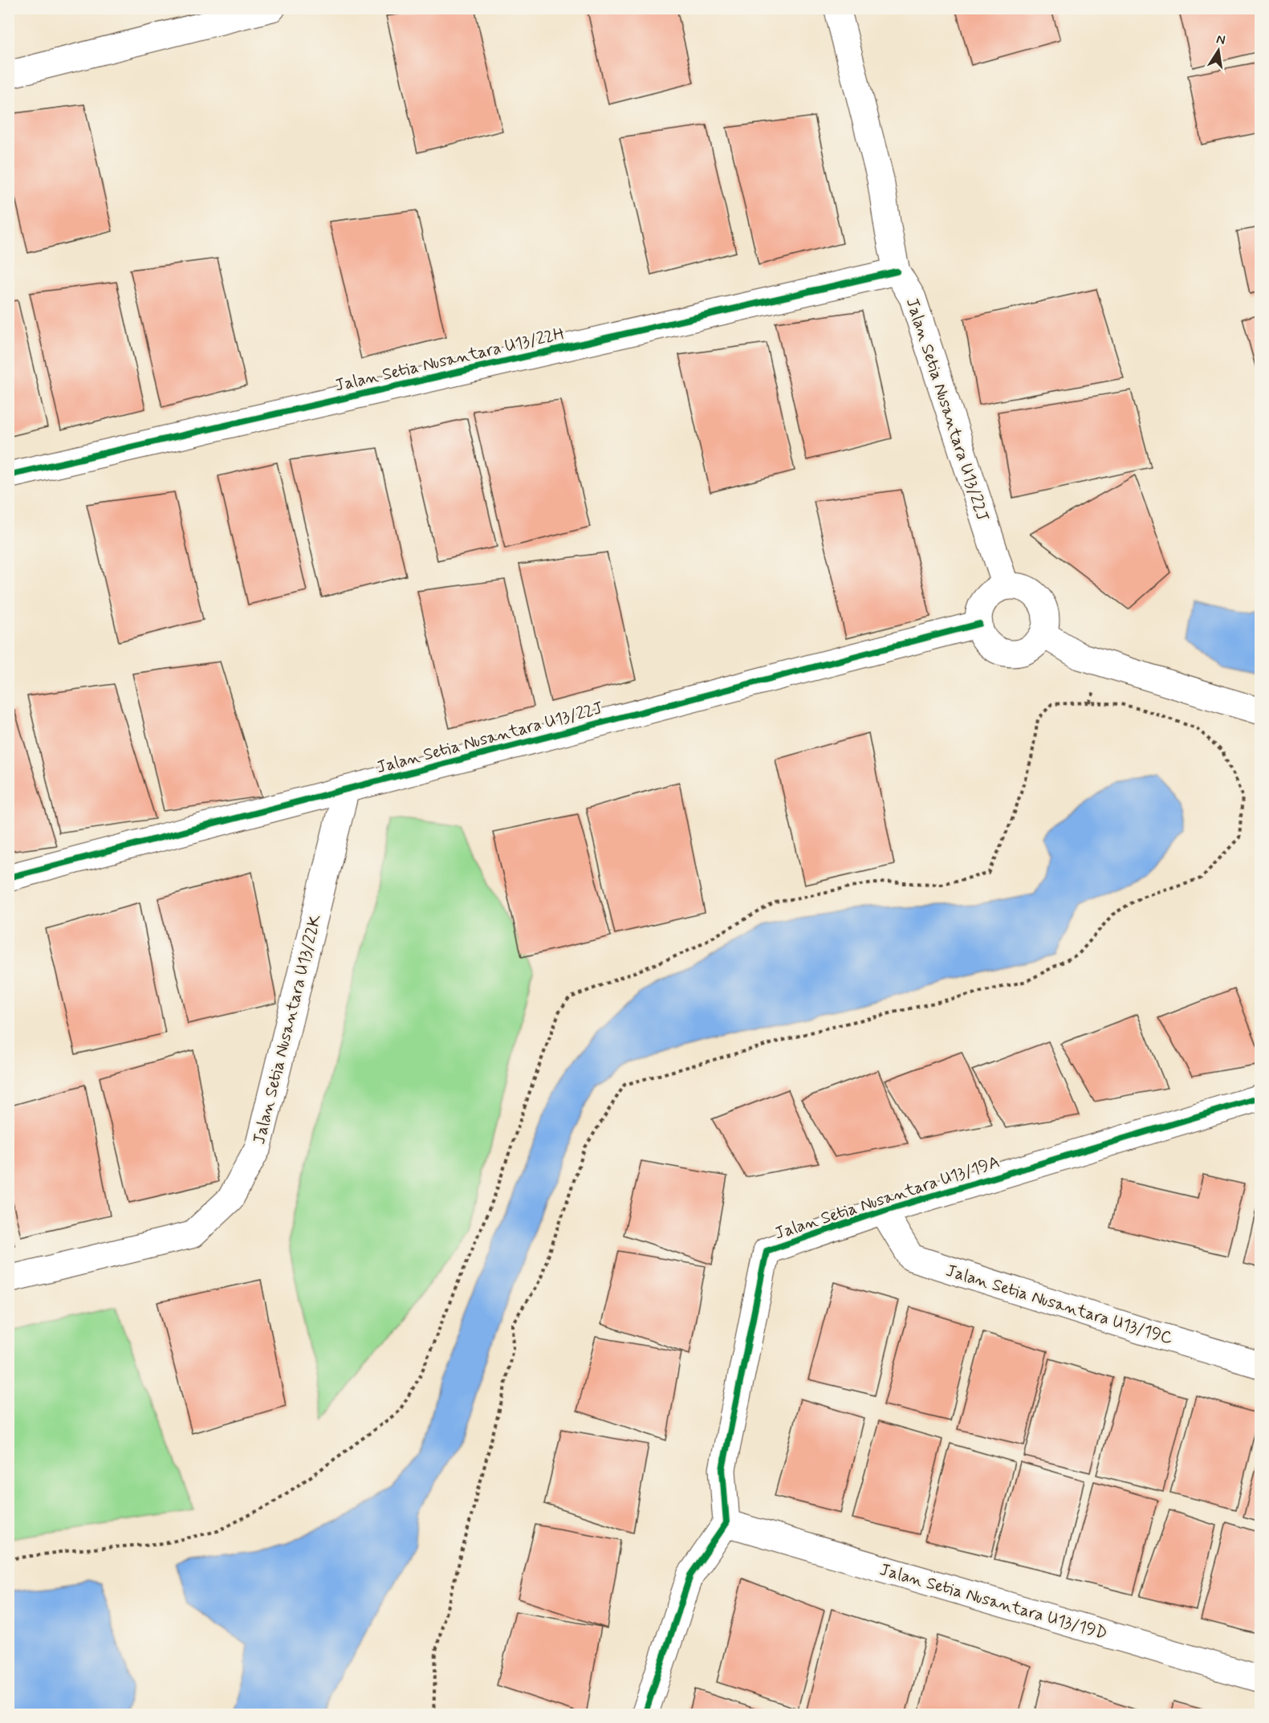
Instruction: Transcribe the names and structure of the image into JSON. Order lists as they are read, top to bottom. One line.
{"streets":{"street":["Jalan Setia Nusantara U13/22H","Jalan Setia Nusantara U13/22J","Jalan Setia Nusantara U13/22K","Jalan Setia Nusantara U13/19A","Jalan Setia Nusantara U13/19C","Jalan Setia Nusantara U13/19D"]},"crossings":[["Jalan Setia Nusantara U13/22H","Jalan Setia Nusantara U13/22J"],["Jalan Setia Nusantara U13/22J","Jalan Setia Nusantara U13/22K"],["Jalan Setia Nusantara U13/19A","Jalan Setia Nusantara U13/19C"],["Jalan Setia Nusantara U13/19A","Jalan Setia Nusantara U13/19D"]],"north":"top"}
